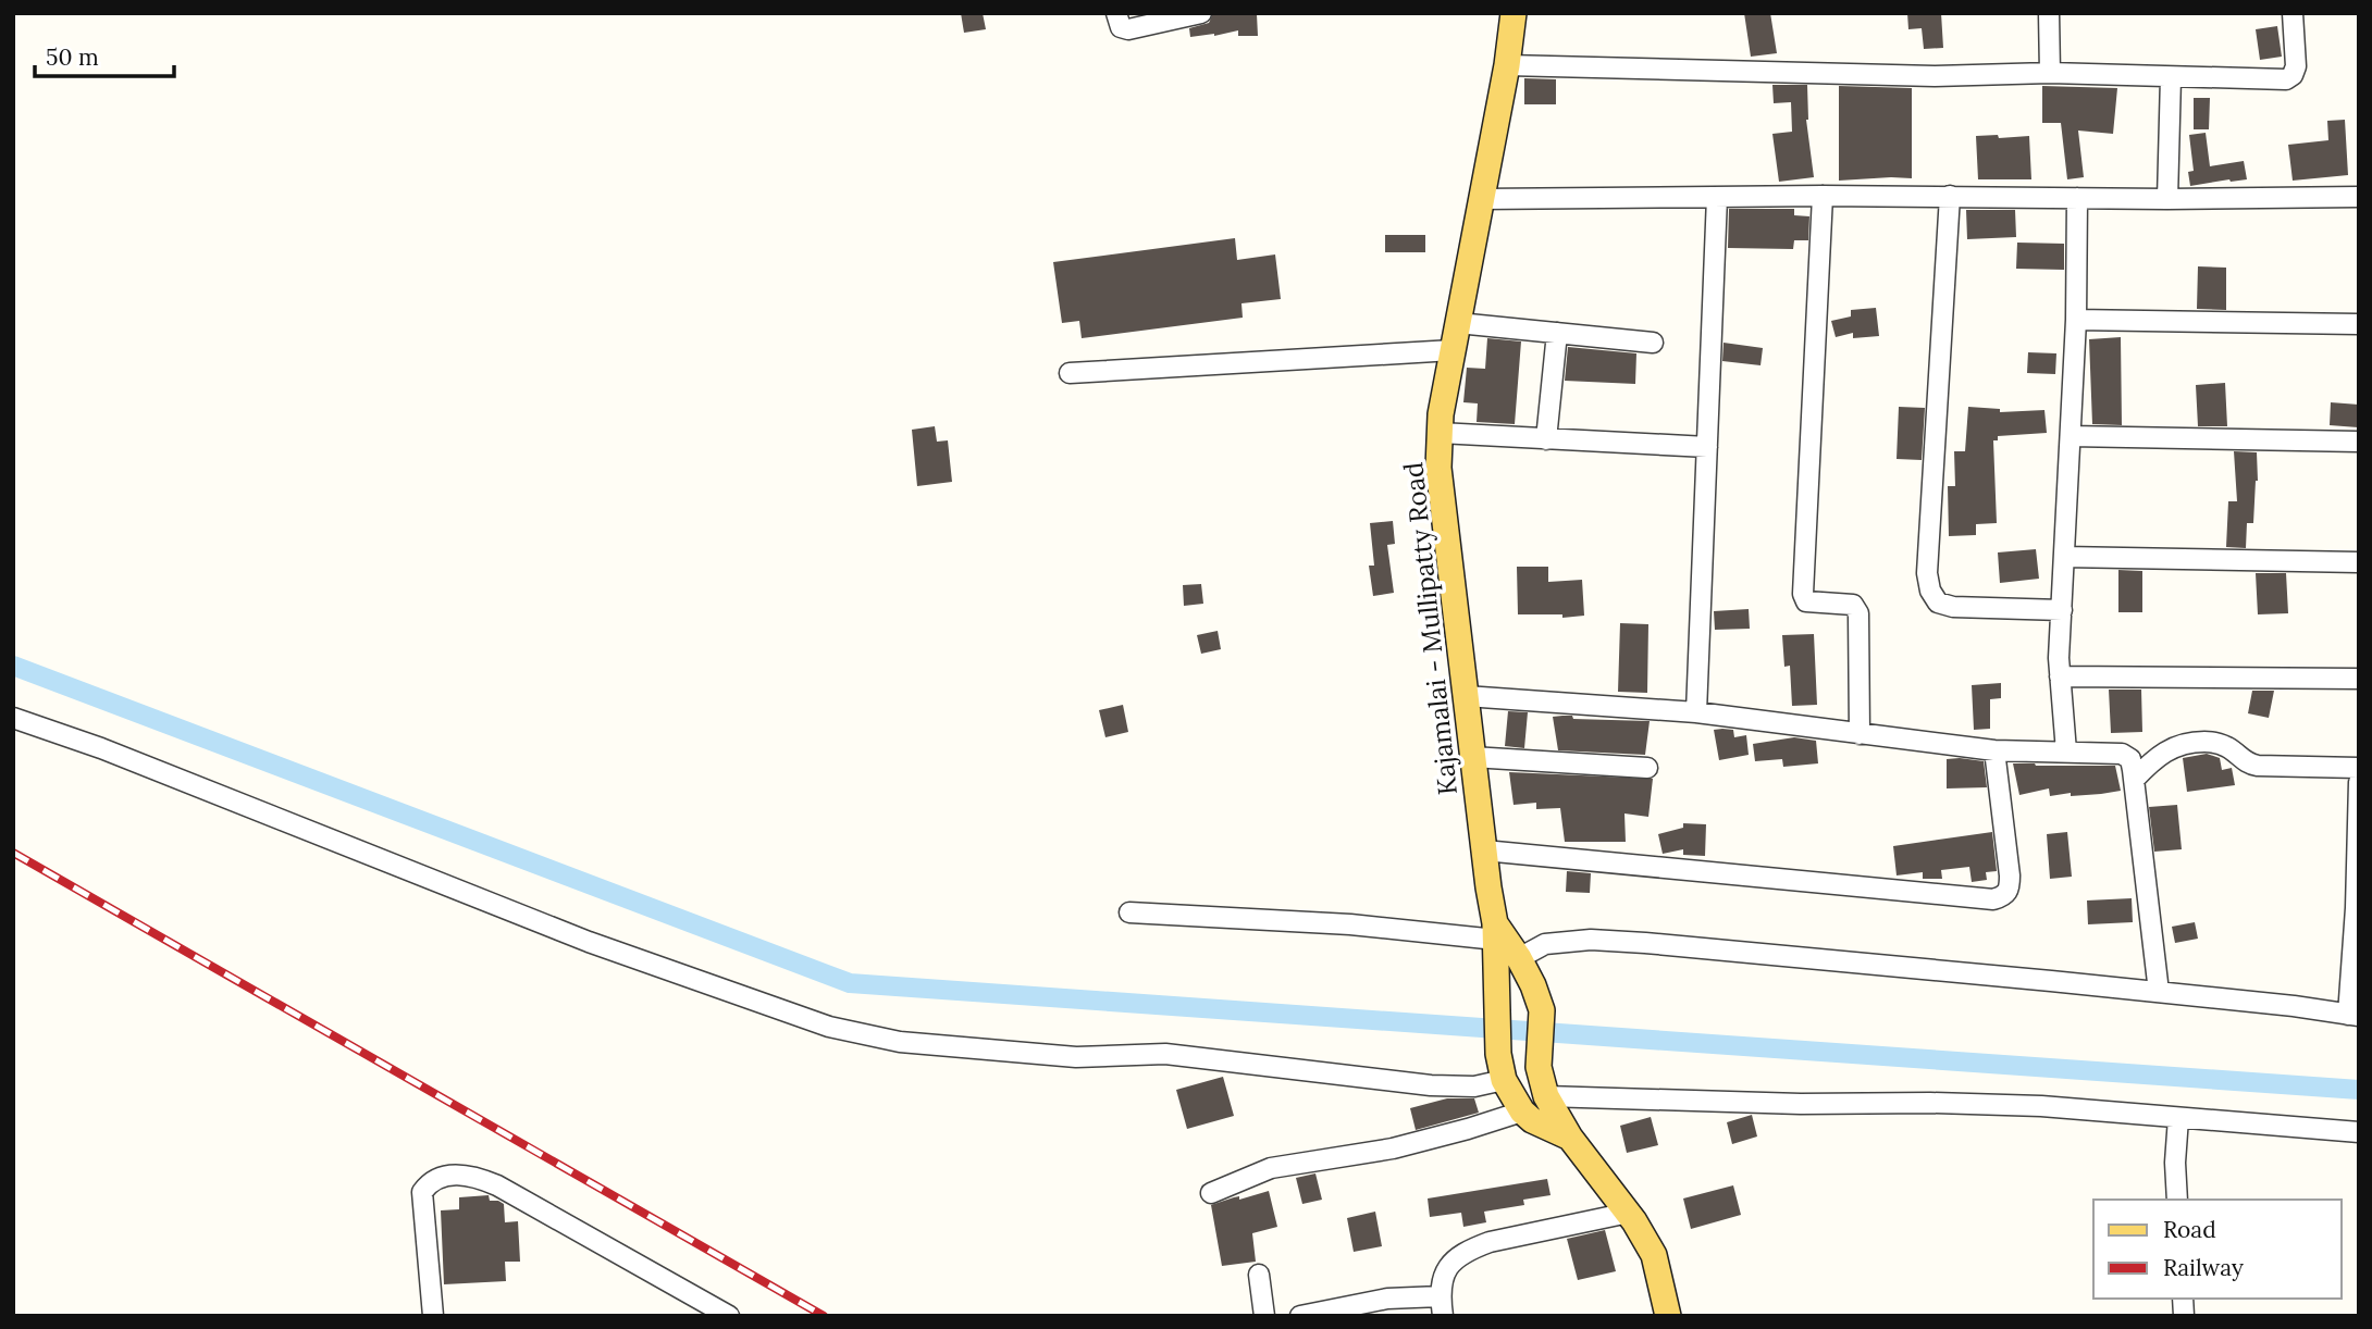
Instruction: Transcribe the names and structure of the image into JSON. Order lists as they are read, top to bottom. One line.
{"streets":{"main road":["Kajamalai - Mullipatty Road"]},"legend":["Road","Railway"],"scale_bar":"50 m"}
